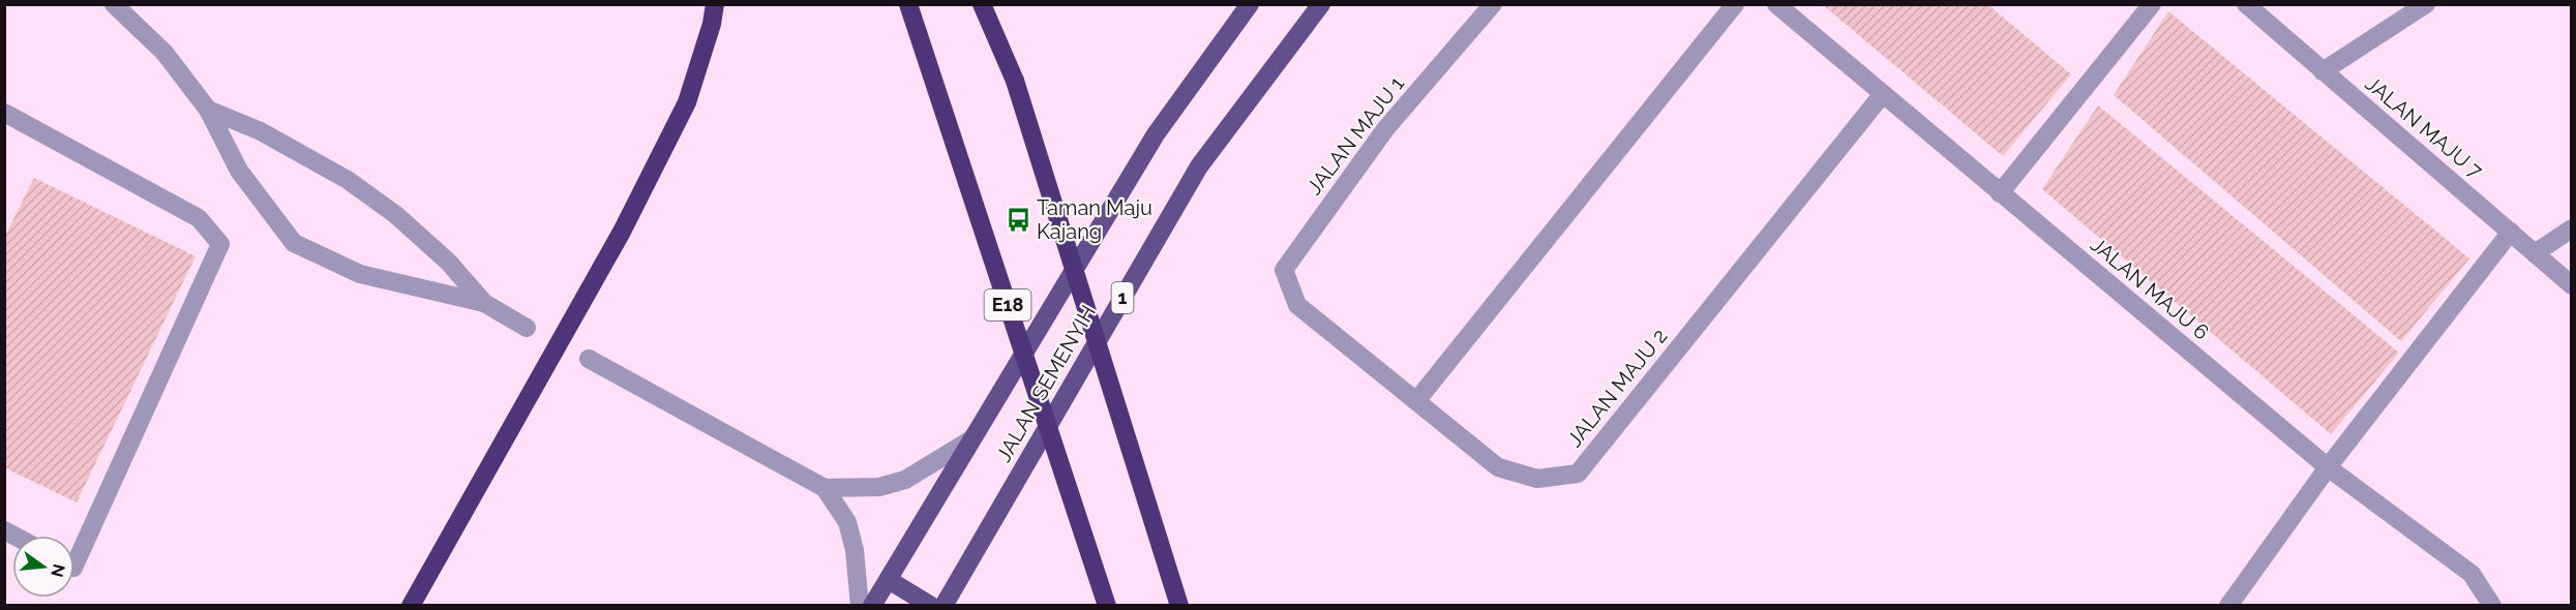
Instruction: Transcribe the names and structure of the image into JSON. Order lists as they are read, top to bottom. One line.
{"streets":{"highway":["E18"],"main road":["1","JALAN SEMENYIH"],"street":["JALAN MAJU 7","JALAN MAJU 1","JALAN MAJU 6","JALAN MAJU 2"]},"crossings":[["JALAN MAJU 1","JALAN MAJU 2"],["JALAN MAJU 6","JALAN MAJU 2"]],"places":{"bus stop":["Taman Maju Kajang"]},"north":"right"}
